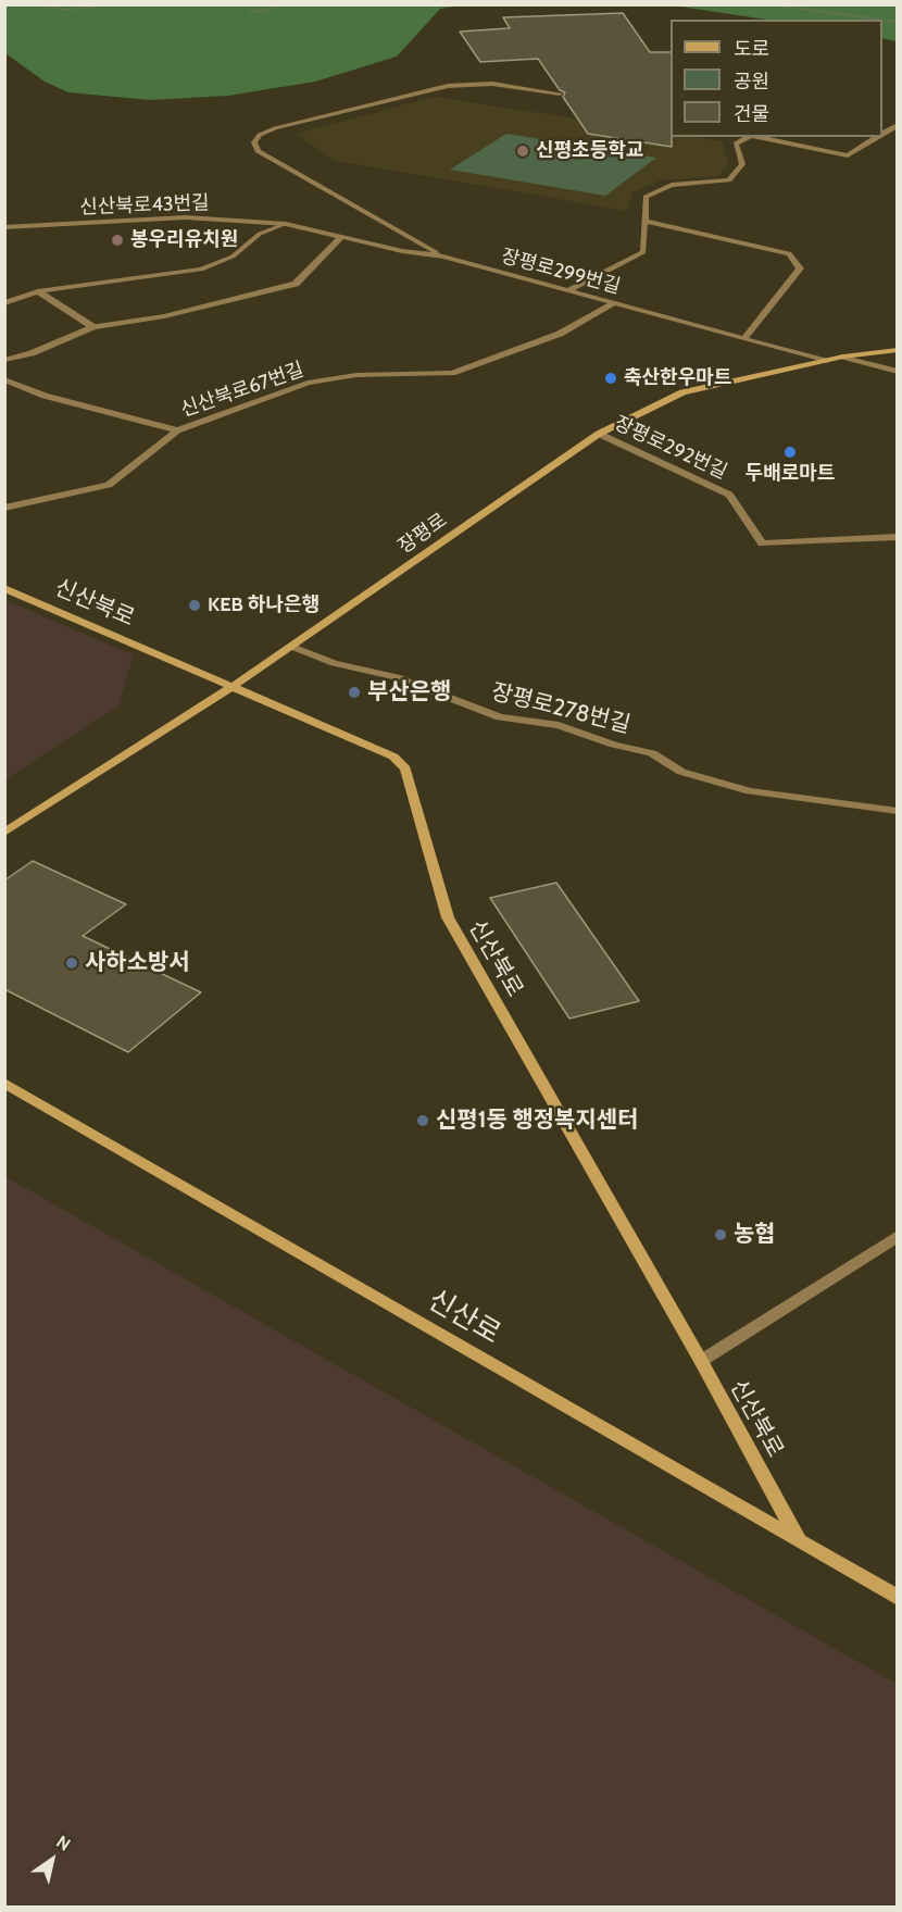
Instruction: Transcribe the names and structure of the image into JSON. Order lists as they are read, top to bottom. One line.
{"streets":{"street":["신산북로43번길","장평로299번길","신산북로67번길","장평로292번길","장평로","신산북로","장평로278번길","신산로"]},"crossings":[["신산북로43번길","장평로299번길"],["장평로299번길","신산북로67번길"],["장평로299번길","장평로"],["장평로292번길","장평로"],["장평로","신산북로"],["장평로","장평로278번길"],["신산북로","신산로"]],"places":["신평초등학교","봉우리유치원","축산한우마트","두배로마트","KEB 하나은행","부산은행","사하소방서","신평1동 행정복지센터","농협"],"legend":["도로","공원","건물"],"north":"top right"}
